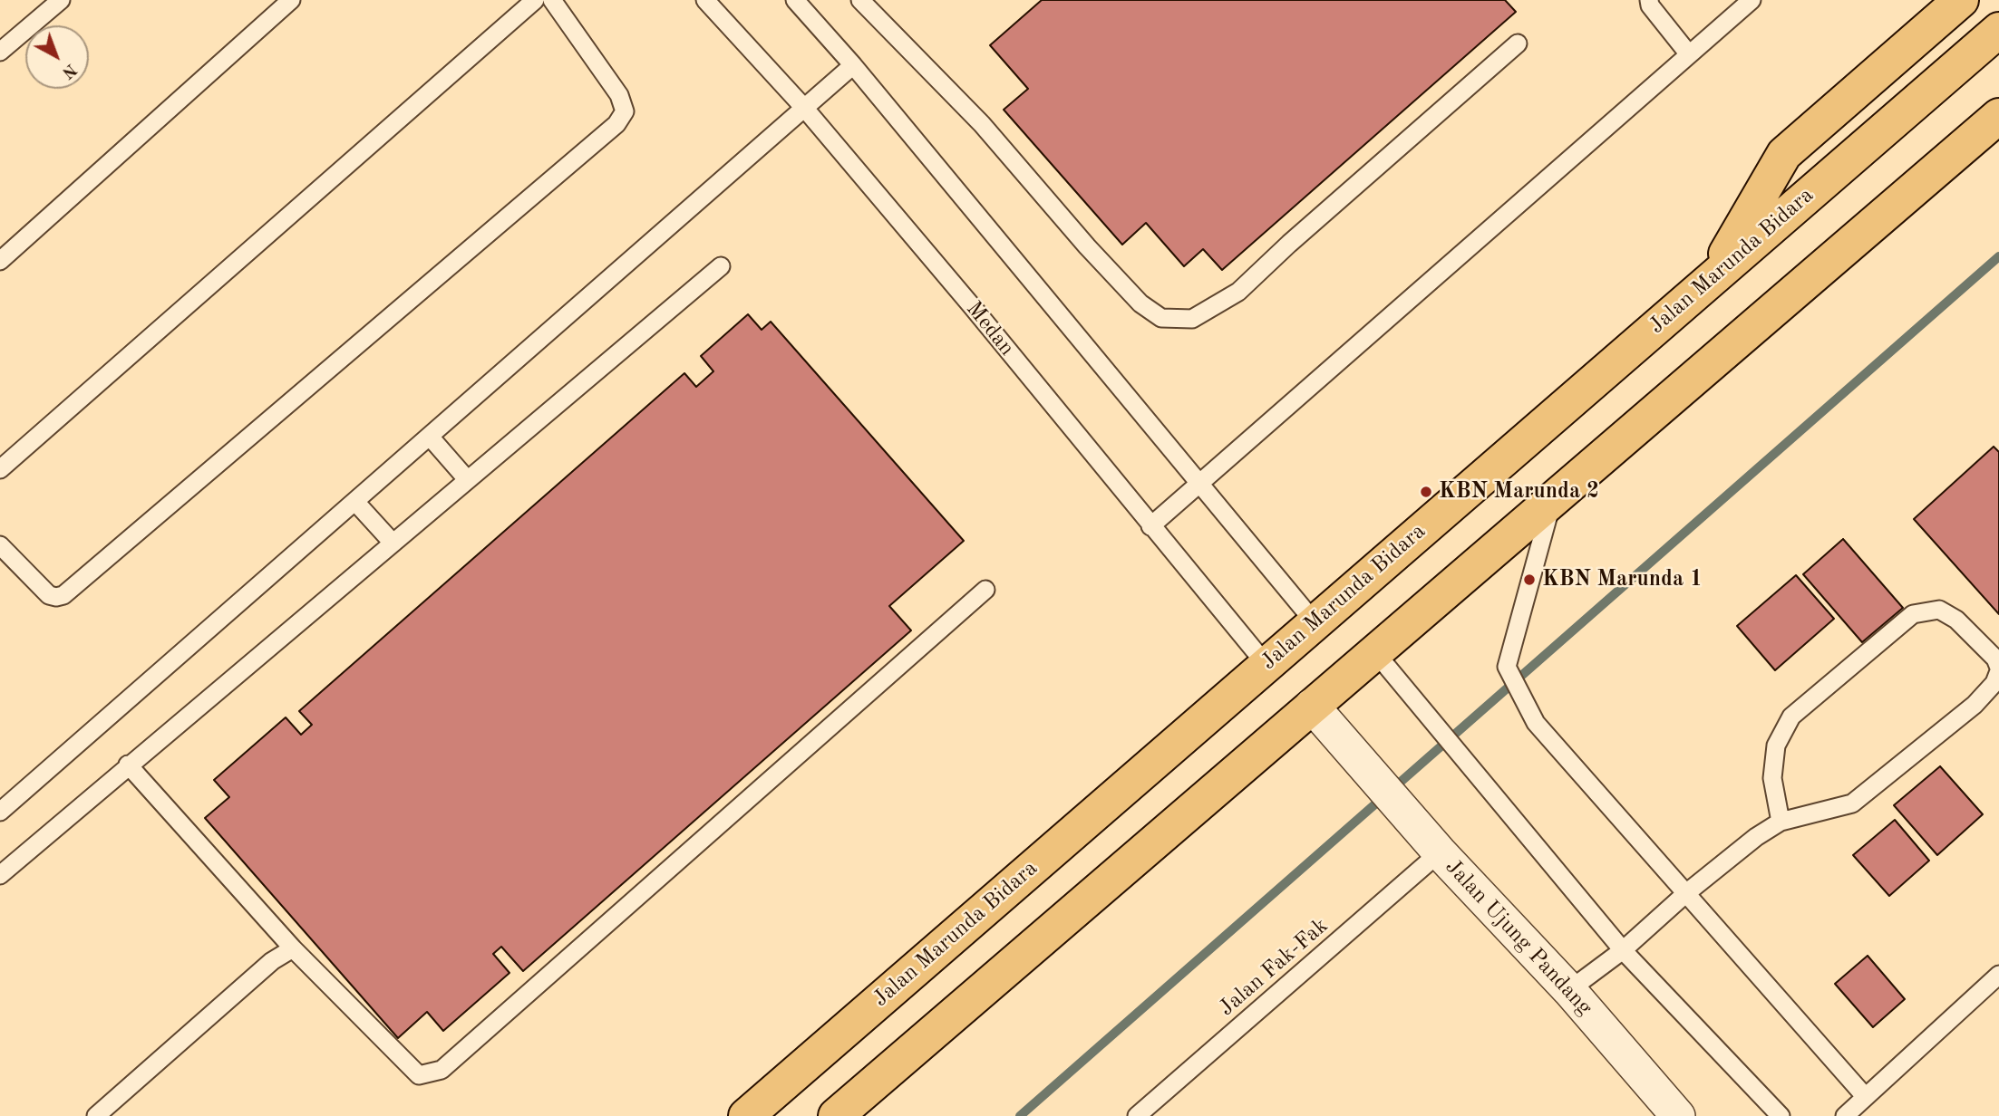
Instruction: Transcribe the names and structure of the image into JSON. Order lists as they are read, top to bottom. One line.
{"streets":{"main road":["Jalan Marunda Bidara"],"street":["Jalan Ujung Pandang"],"lane":["Medan","Jalan Fak-Fak"]},"crossings":[["Jalan Marunda Bidara","Medan"],["Jalan Ujung Pandang","Jalan Fak-Fak"]],"places":["KBN Marunda 2","KBN Marunda 1"],"north":"bottom right"}
